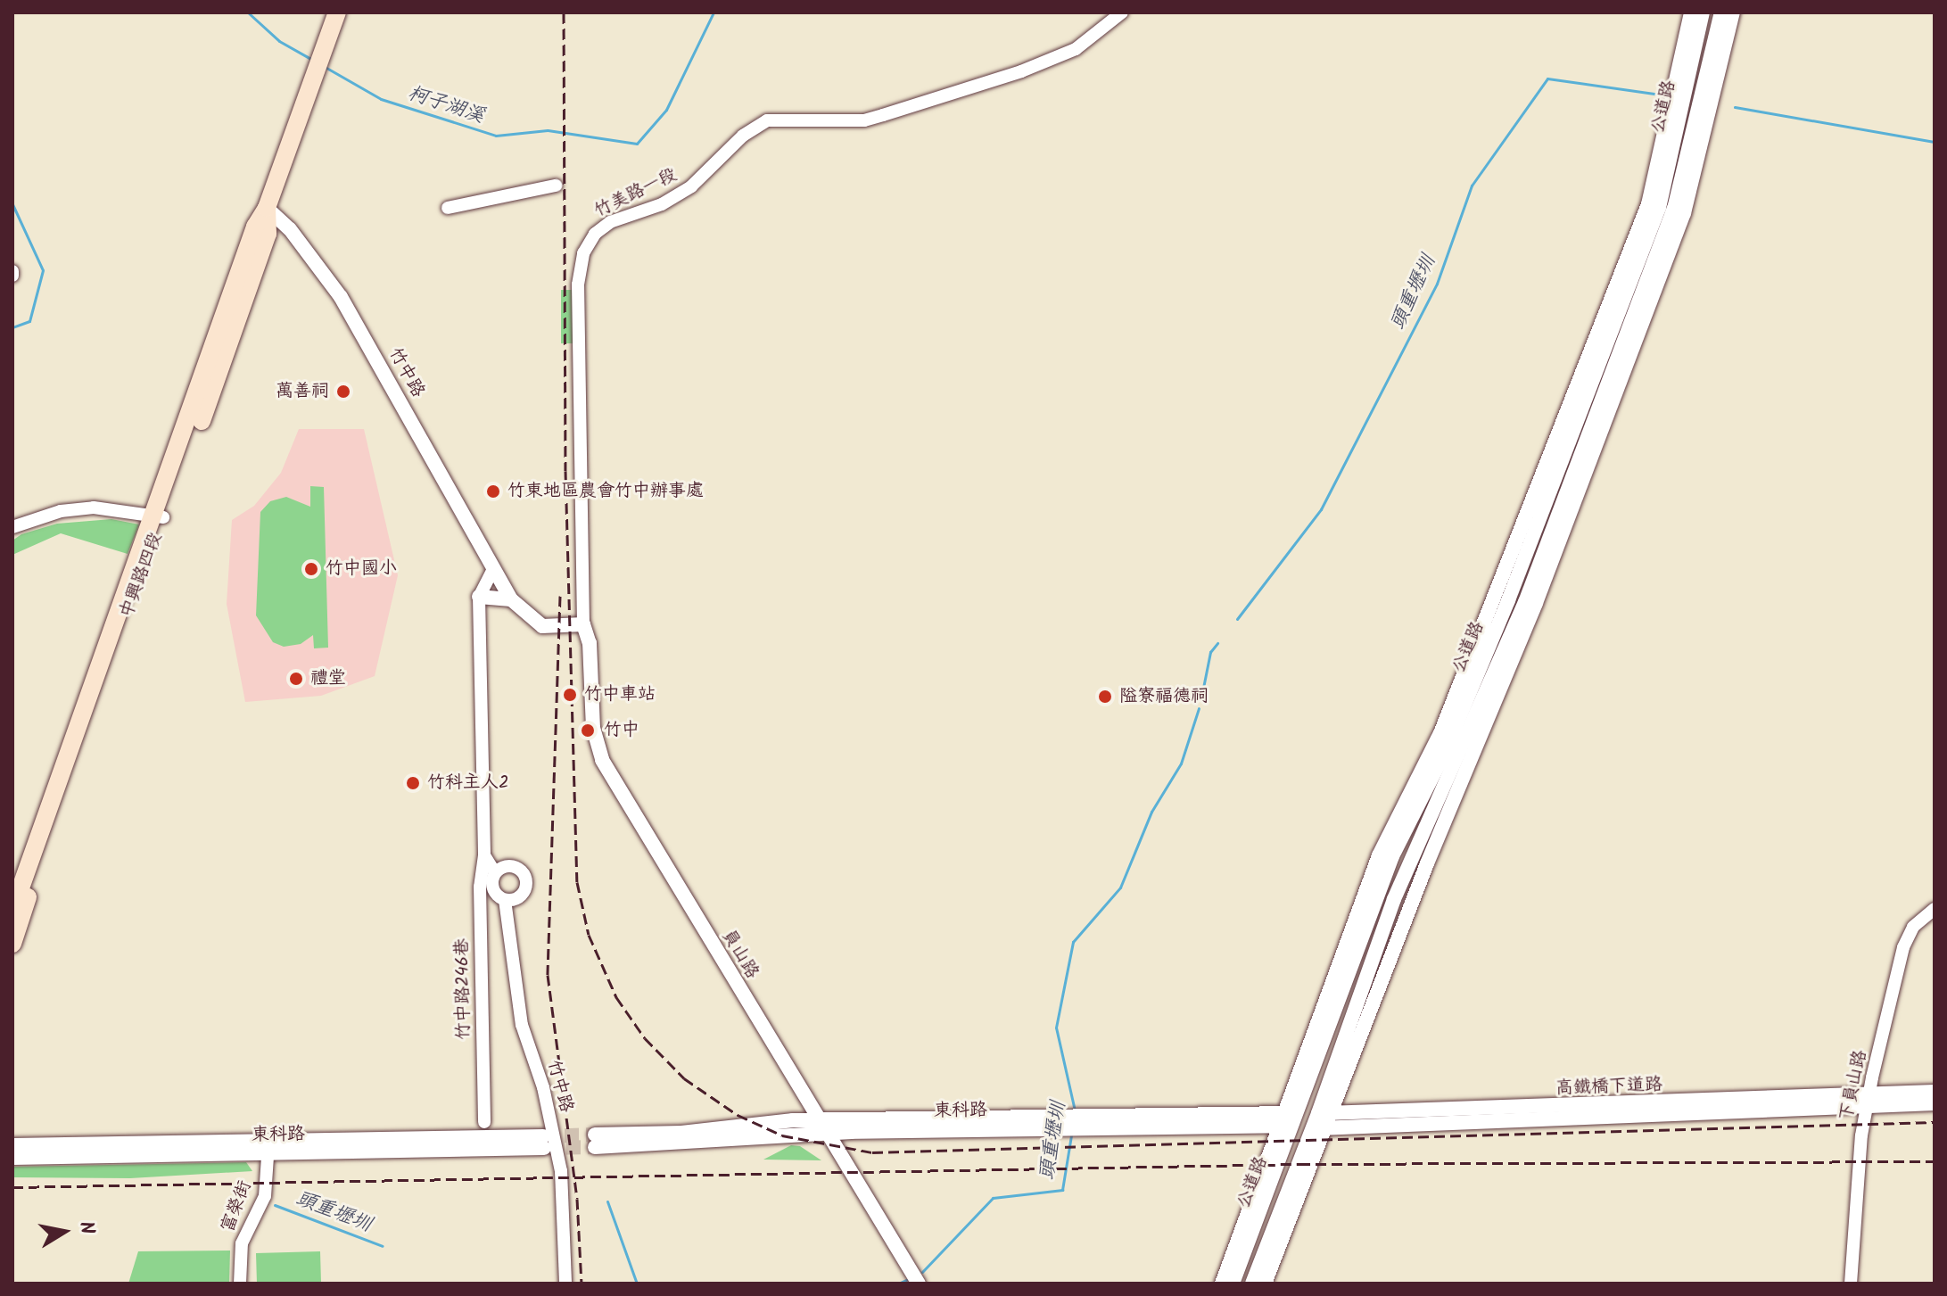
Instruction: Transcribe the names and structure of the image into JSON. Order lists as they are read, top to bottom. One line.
{"streets":{"main road":["中興路四段"],"street":["公道路","竹美路一段","竹中路","員山路","竹中路246巷","下員山路","高鐵橋下道路","東科路","富榮街"]},"crossings":[["公道路","高鐵橋下道路"],["公道路","東科路"],["竹美路一段","竹中路"],["竹美路一段","員山路"],["竹中路","中興路四段"],["竹中路","員山路"],["員山路","東科路"],["下員山路","高鐵橋下道路"],["高鐵橋下道路","東科路"],["東科路","富榮街"]],"water":["柯子湖溪","頭重壢圳"],"places":["萬善祠","竹東地區農會竹中辦事處","竹中國小","禮堂","竹中車站","隘寮福德祠","竹中","竹科主人2"],"north":"right"}
